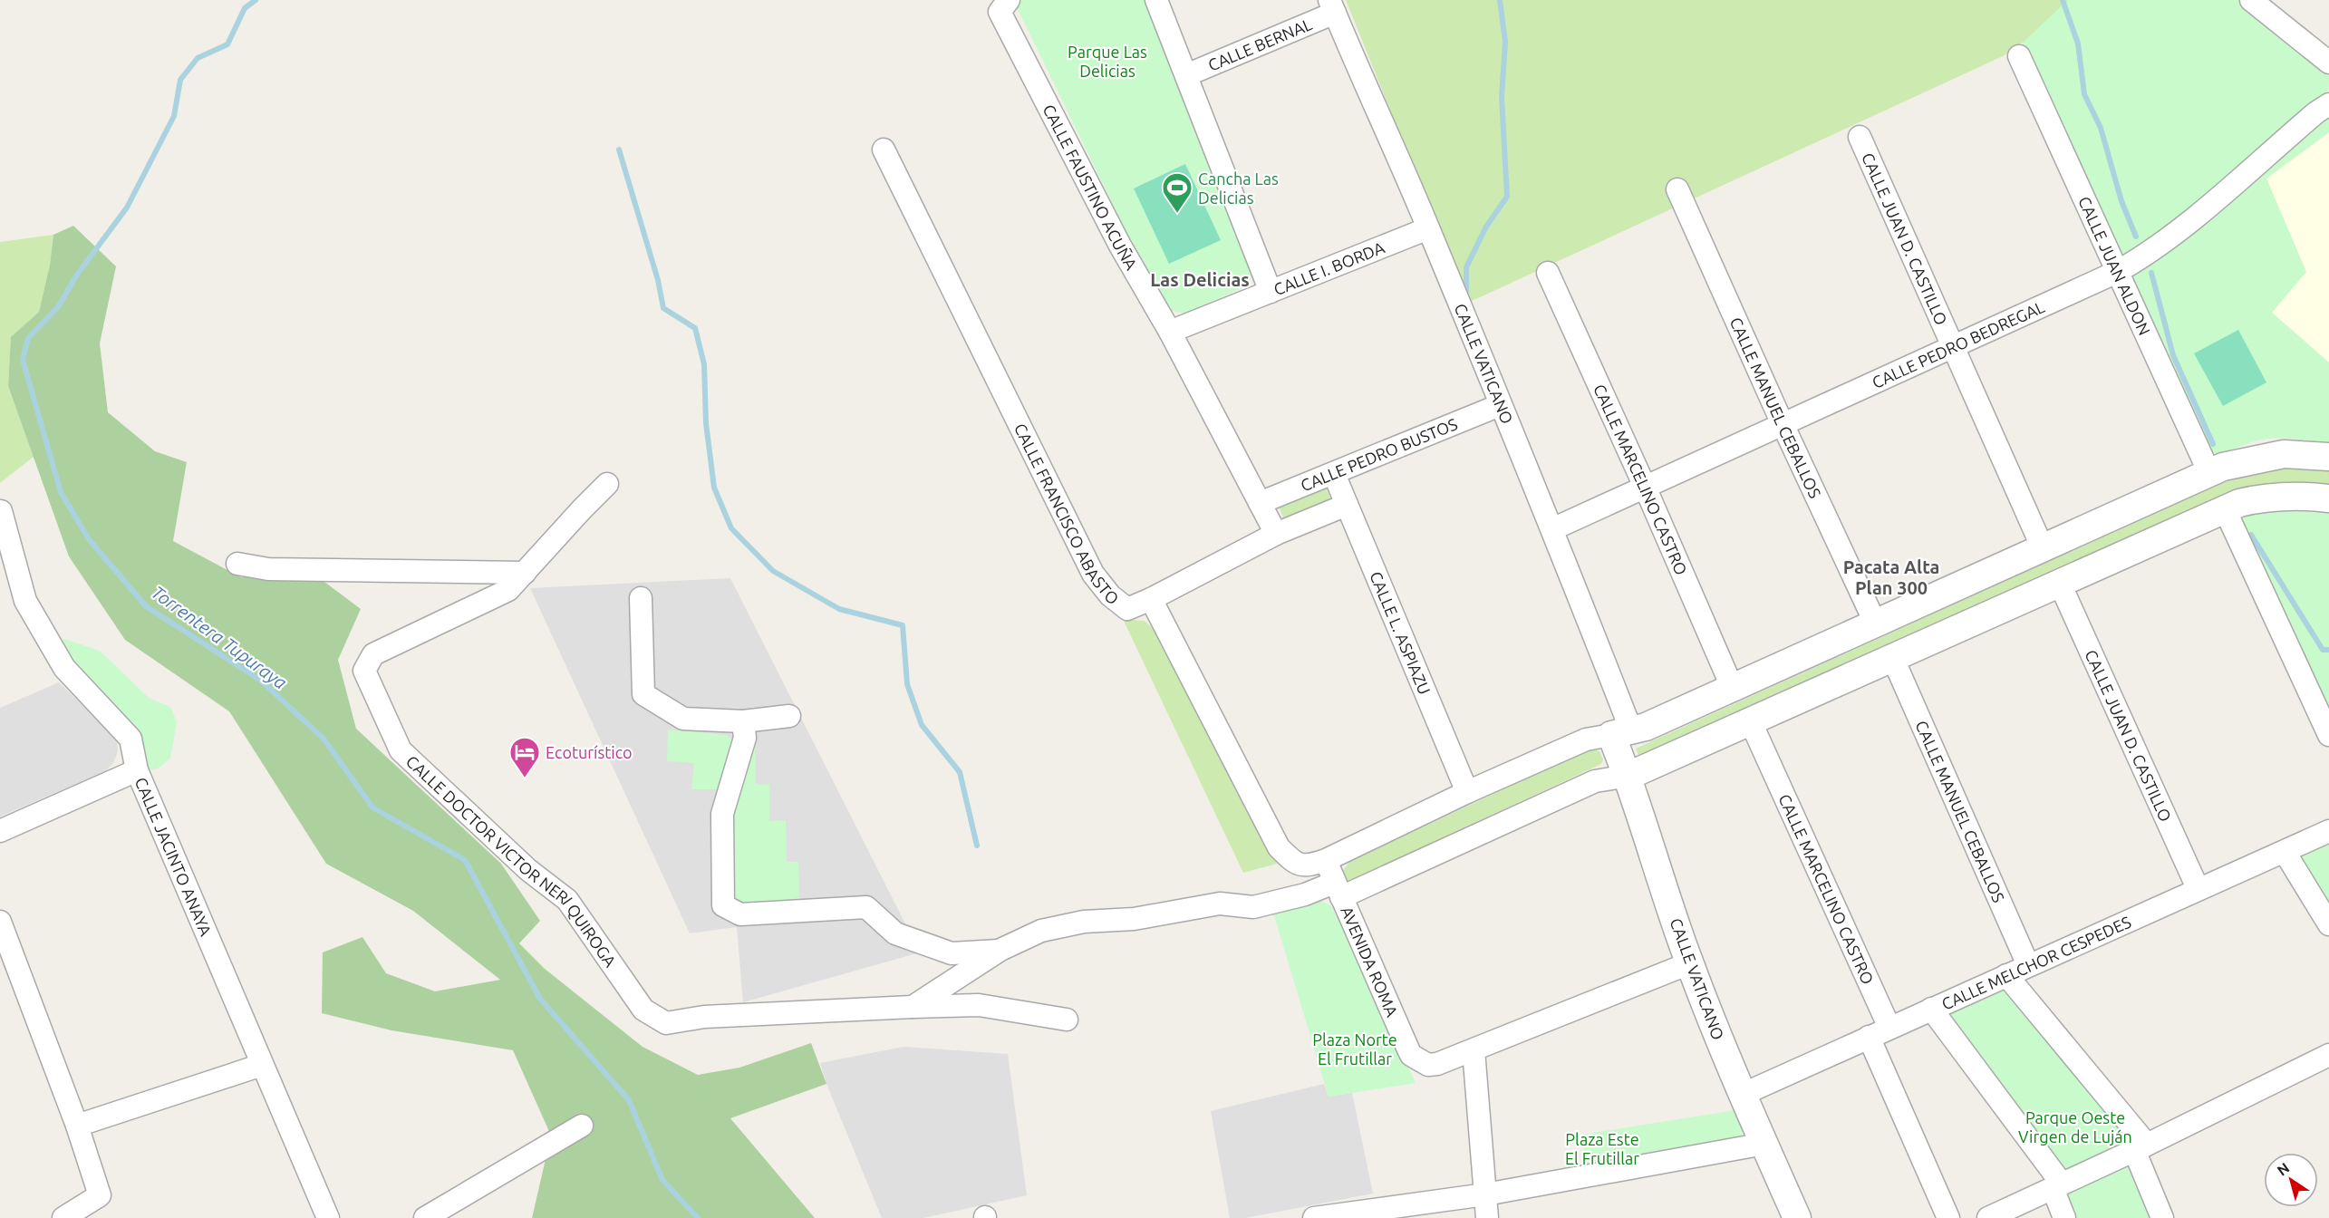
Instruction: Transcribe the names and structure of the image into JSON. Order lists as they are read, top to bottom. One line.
{"streets":{"street":["CALLE BERNAL","CALLE FAUSTINO ACUÑA","CALLE JUAN D. CASTILLO","CALLE JUAN ALDON","CALLE I. BORDA","CALLE PEDRO BEDREGAL","CALLE VATICANO","CALLE MANUEL CEBALLOS","CALLE PEDRO BUSTOS","CALLE MARCELINO CASTRO","CALLE FRANCISCO ABASTO","CALLE L. ASPIAZU","CALLE JACINTO ANAYA","CALLE DOCTOR VICTOR NERI QUIROGA","AVENIDA ROMA","CALLE MELCHOR CESPEDES"]},"crossings":[["CALLE BERNAL","CALLE VATICANO"],["CALLE FAUSTINO ACUÑA","CALLE I. BORDA"],["CALLE FAUSTINO ACUÑA","CALLE PEDRO BUSTOS"],["CALLE JUAN D. CASTILLO","CALLE PEDRO BEDREGAL"],["CALLE JUAN D. CASTILLO","CALLE MELCHOR CESPEDES"],["CALLE JUAN ALDON","CALLE PEDRO BEDREGAL"],["CALLE I. BORDA","CALLE VATICANO"],["CALLE PEDRO BEDREGAL","CALLE VATICANO"],["CALLE PEDRO BEDREGAL","CALLE MANUEL CEBALLOS"],["CALLE PEDRO BEDREGAL","CALLE MARCELINO CASTRO"],["CALLE VATICANO","CALLE PEDRO BUSTOS"],["CALLE VATICANO","CALLE FRANCISCO ABASTO"],["CALLE VATICANO","CALLE MELCHOR CESPEDES"],["CALLE MANUEL CEBALLOS","CALLE MELCHOR CESPEDES"],["CALLE PEDRO BUSTOS","CALLE FRANCISCO ABASTO"],["CALLE PEDRO BUSTOS","CALLE L. ASPIAZU"],["CALLE MARCELINO CASTRO","CALLE MELCHOR CESPEDES"],["CALLE FRANCISCO ABASTO","CALLE L. ASPIAZU"],["CALLE FRANCISCO ABASTO","AVENIDA ROMA"]],"districts":["Las Delicias","Pacata Alta Plan 300"],"water":["Torrentera Tupuraya"],"parks":["Parque Las Delicias","Plaza Norte El Frutillar","Parque Oeste Virgen de Luján","Plaza Este El Frutillar"],"places":{"sports":["Cancha Las Delicias"],"hotel":["Ecoturístico"]},"north":"top left"}
